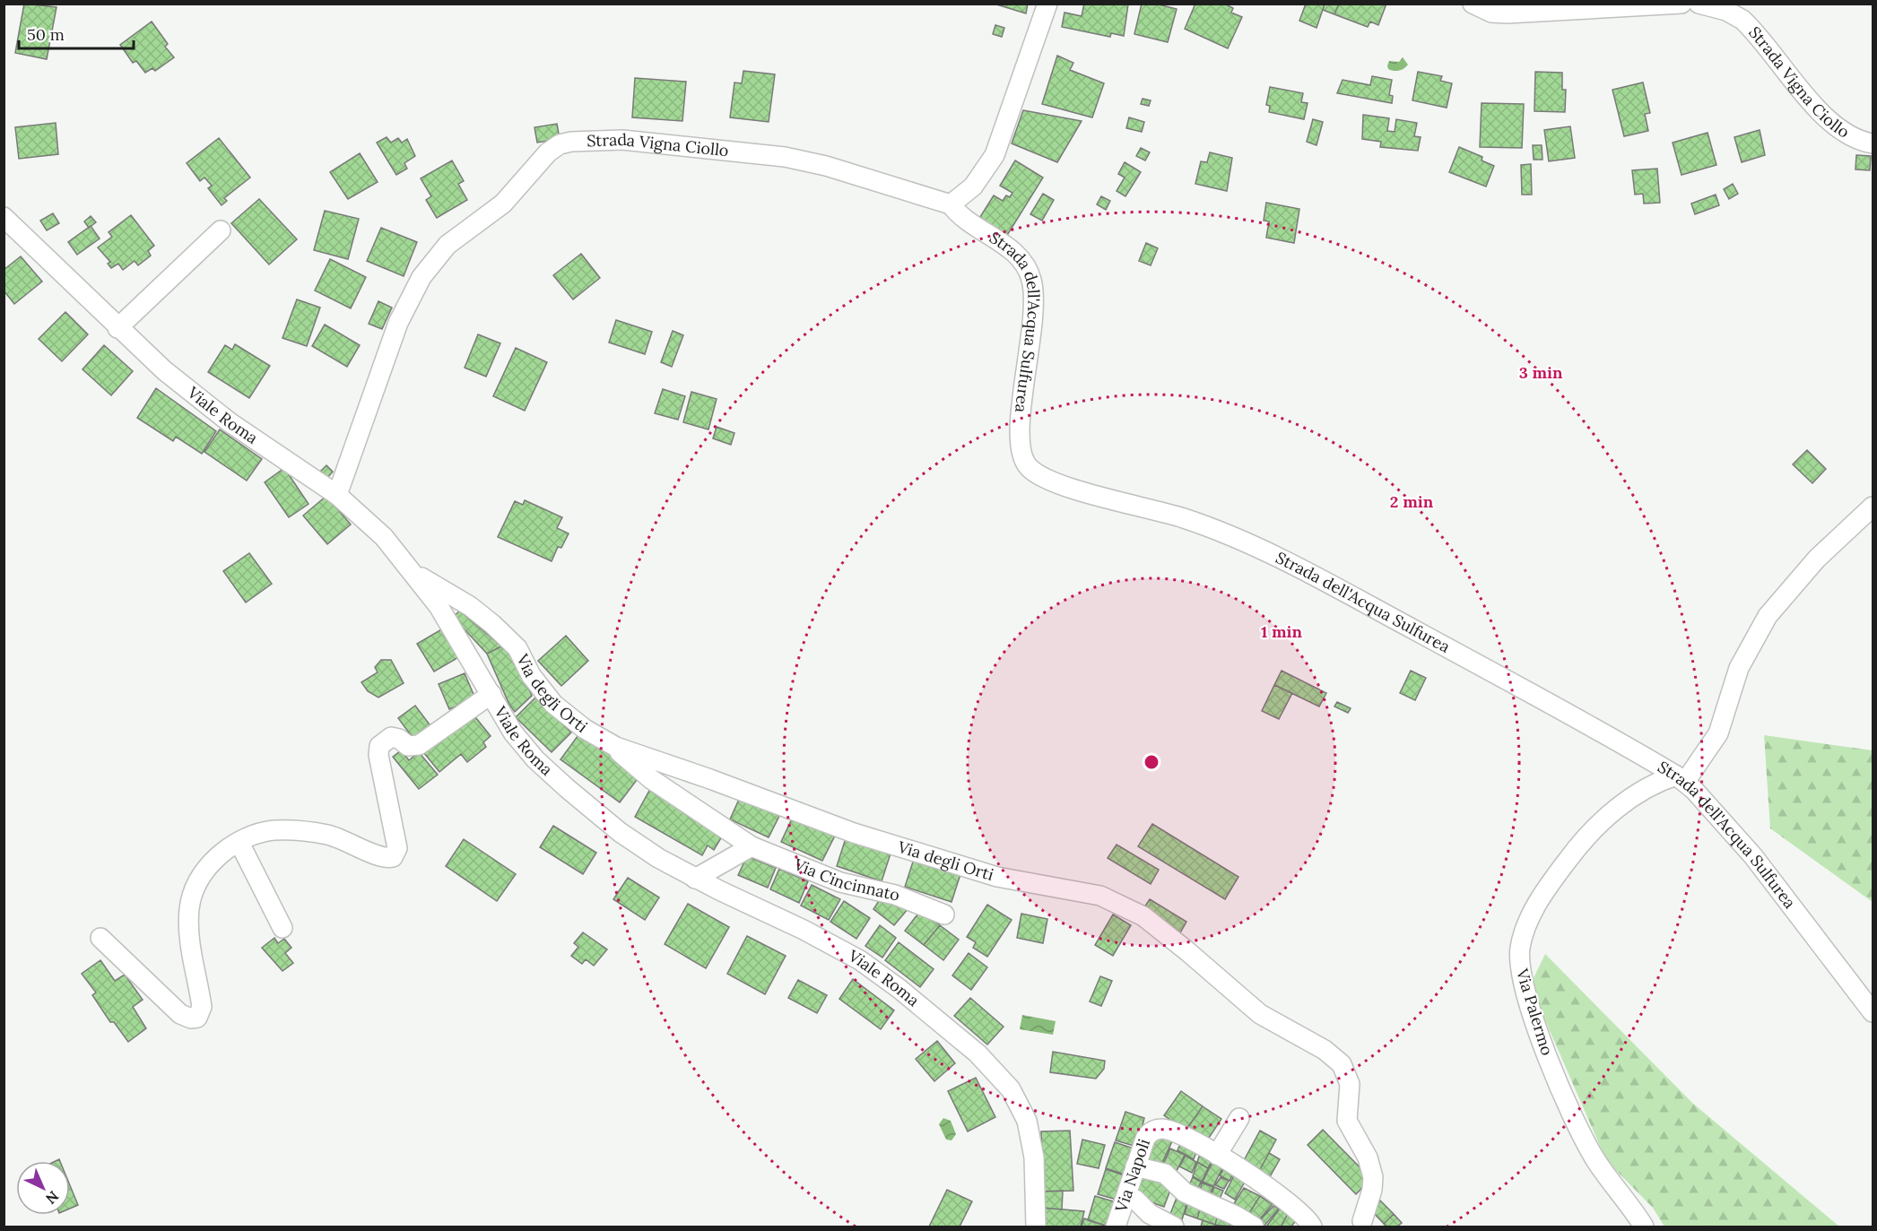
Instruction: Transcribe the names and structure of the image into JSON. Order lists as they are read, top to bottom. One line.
{"streets":{"street":["Strada Vigna Ciollo","Strada dell'Acqua Sulfurea","Viale Roma","Via degli Orti","Via Cincinnato","Via Palermo","Via Napoli"]},"crossings":[["Strada Vigna Ciollo","Strada dell'Acqua Sulfurea"],["Strada Vigna Ciollo","Viale Roma"],["Strada dell'Acqua Sulfurea","Via Palermo"],["Viale Roma","Via degli Orti"],["Via degli Orti","Via Cincinnato"]],"scale_bar":"50 m","north":"bottom right","rings":["3 min","2 min","1 min"]}
